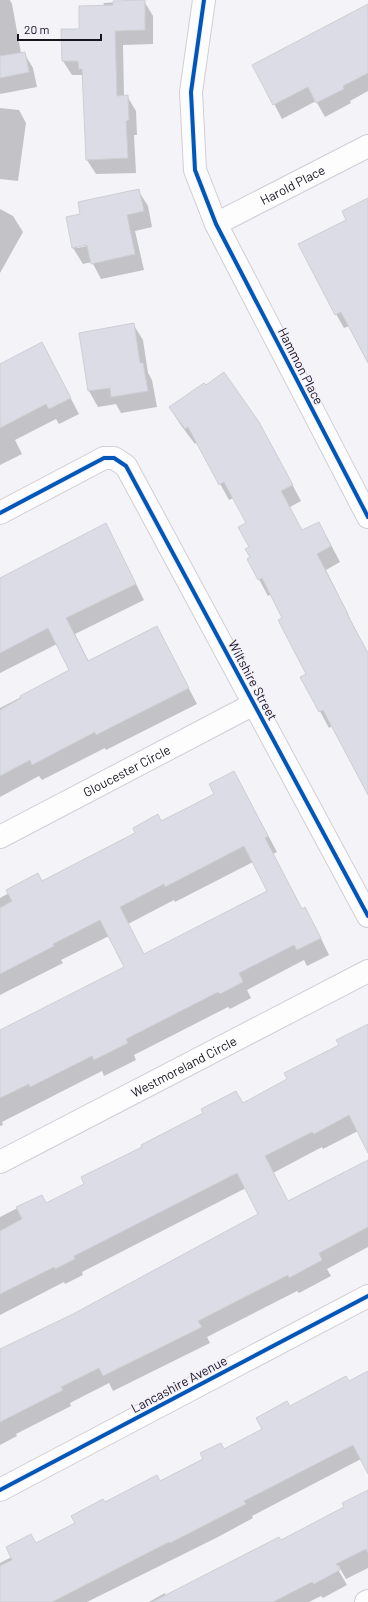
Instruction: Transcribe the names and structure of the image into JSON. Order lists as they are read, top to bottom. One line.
{"streets":{"street":["Harold Place","Hammon Place","Wiltshire Street","Gloucester Circle","Westmoreland Circle","Lancashire Avenue"]},"crossings":[["Harold Place","Hammon Place"],["Wiltshire Street","Gloucester Circle"]],"scale_bar":"20 m"}
